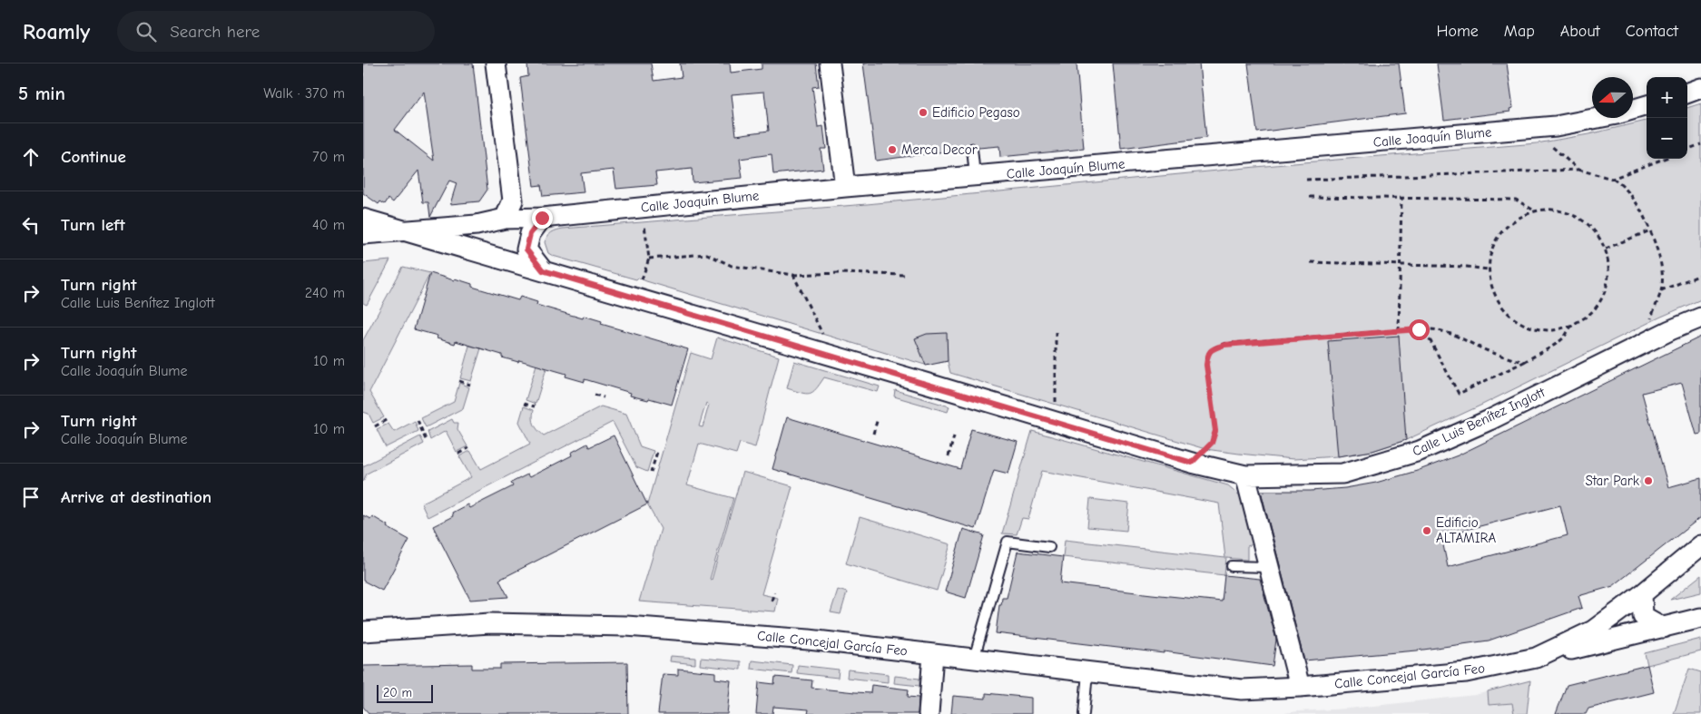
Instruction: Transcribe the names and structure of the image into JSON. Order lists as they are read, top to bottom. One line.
{"streets":{"street":["Calle Joaquín Blume","Calle Luis Benítez Inglott","Calle Concejal García Feo"]},"places":["Edificio Pegaso","Merca Decor","Star Park","Edificio ALTAMIRA"],"scale_bar":"20 m","north":"left","page":{"header":"Roamly","search":"Search here","nav":["Home","Map","About","Contact"],"heading":["5 min","Walk · 370 m"],"map_buttons":["+","−"],"list":[["Continue","70 m"],["Turn left","40 m"],["Turn right","Calle Luis Benítez Inglott","240 m"],["Turn right","Calle Joaquín Blume","10 m"],["Turn right","Calle Joaquín Blume","10 m"],"Arrive at destination"],"scale":"20 m"}}
